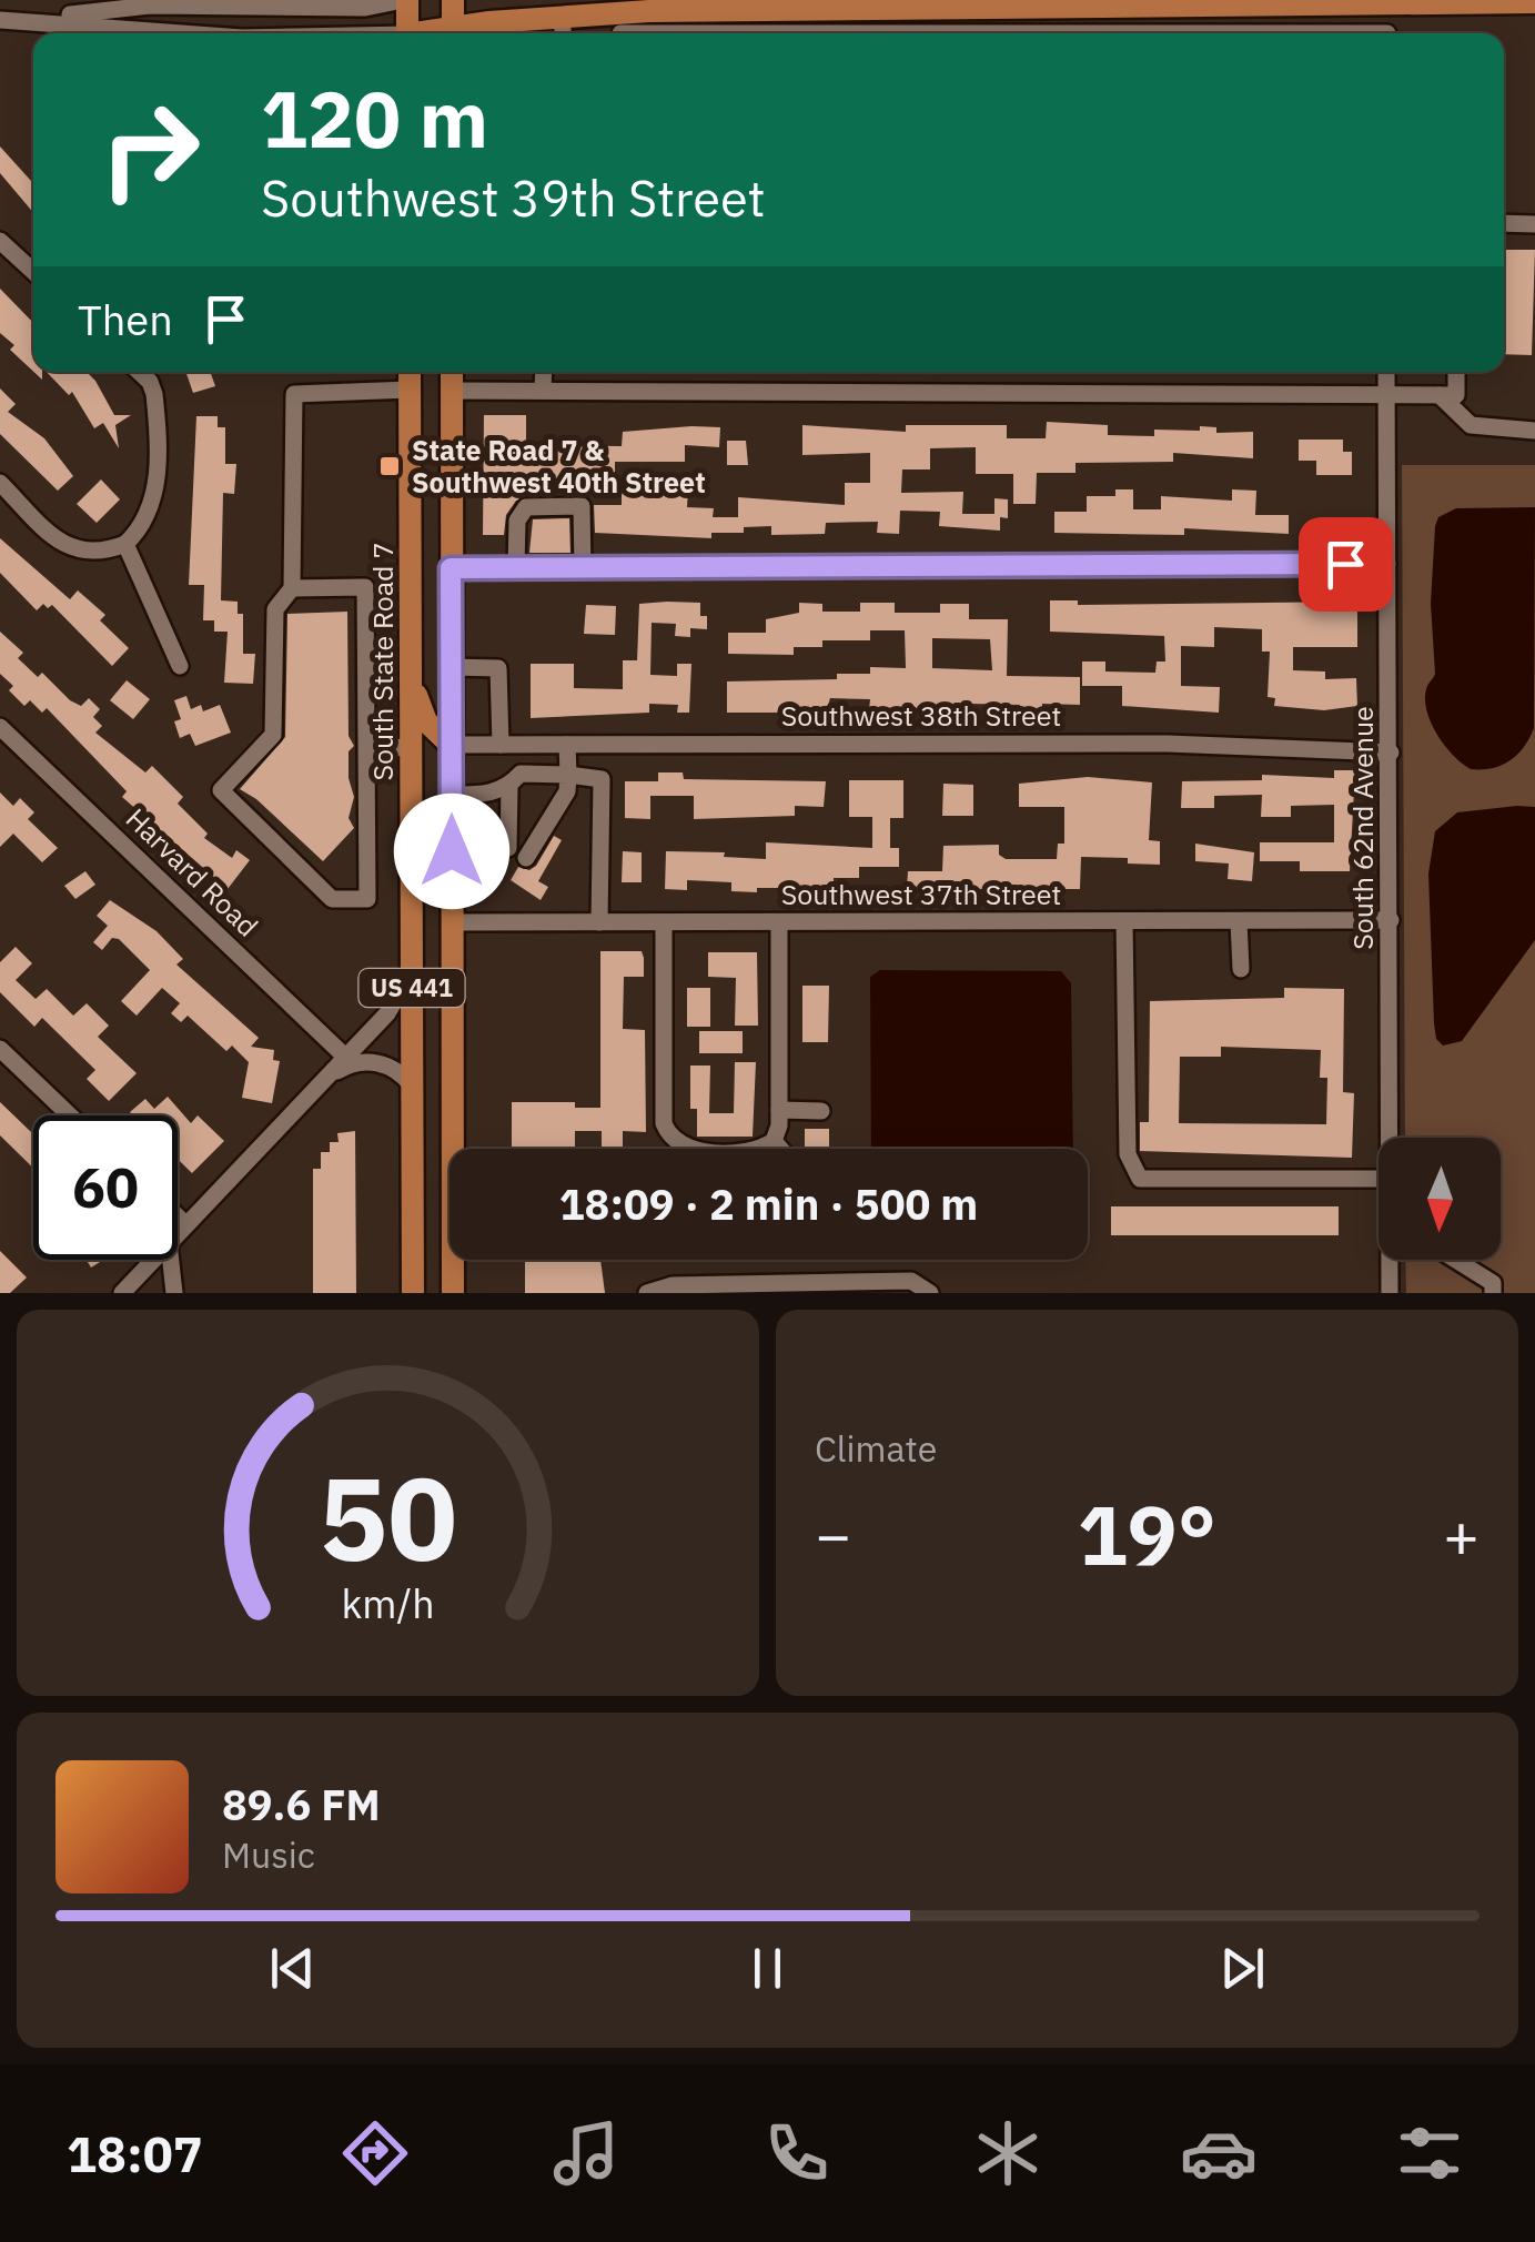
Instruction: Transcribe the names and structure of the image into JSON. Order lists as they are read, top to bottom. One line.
{"streets":{"main road":["South State Road 7","US 441"],"street":["Southwest 38th Street","South 62nd Avenue","Harvard Road","Southwest 37th Street"]},"crossings":[["Southwest 38th Street","South 62nd Avenue"],["Southwest 38th Street","US 441"],["South 62nd Avenue","Southwest 37th Street"],["Southwest 37th Street","US 441"]],"places":{"transit":["State Road 7 & Southwest 40th Street"]},"north":"bottom","page":{"turn":["120 m","Southwest 39th Street"],"then":"Then","limit":"60","trip":"18:09 · 2 min · 500 m","tile":"Climate","heat":["−","19°","+"],"song":["89.6 FM","Music"],"tabs":"18:07","gauge":["50","km/h"]}}
